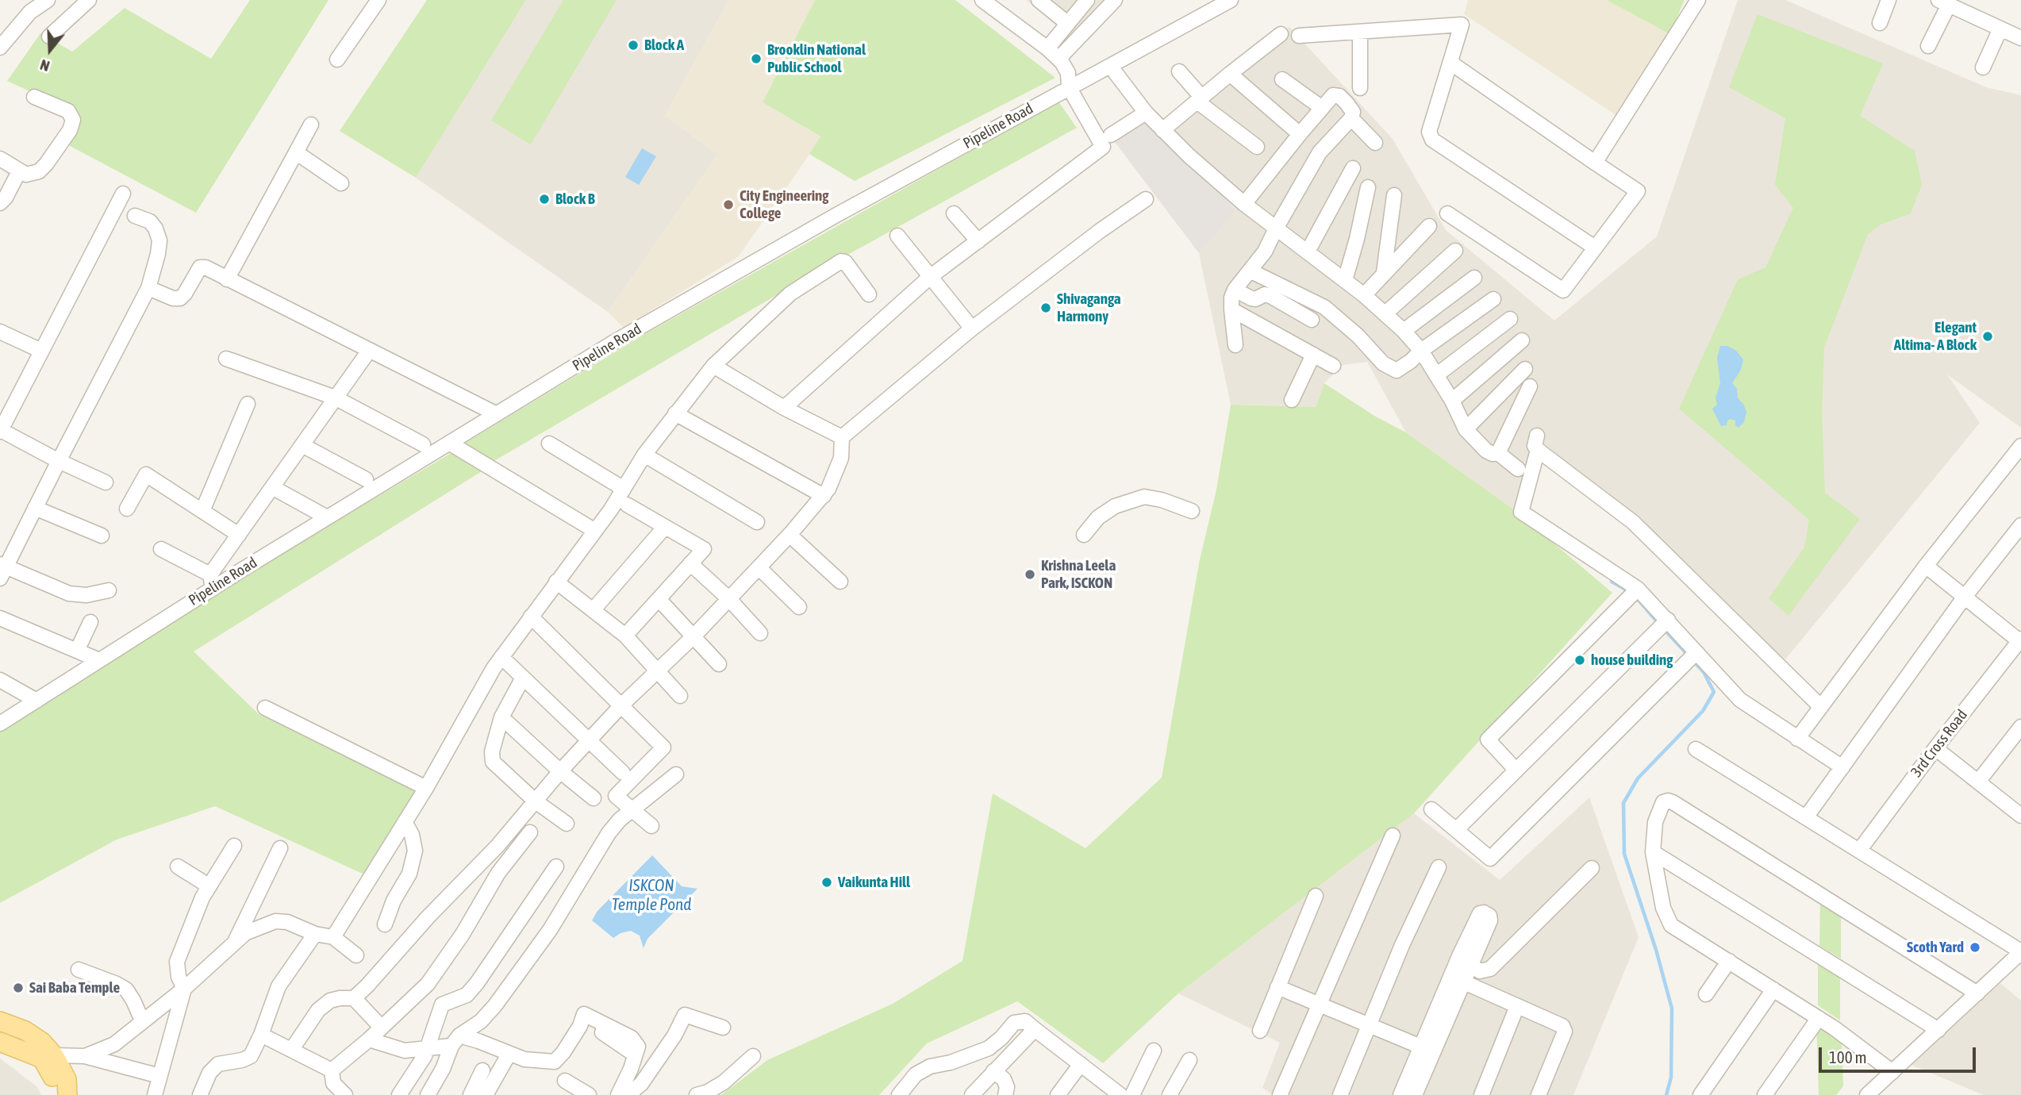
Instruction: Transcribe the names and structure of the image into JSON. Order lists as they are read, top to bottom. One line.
{"streets":{"street":["Pipeline Road","3rd Cross Road"]},"water":["ISKCON Temple Pond"],"places":["Block A","Brooklin National Public School","Block B","City Engineering College","Shivaganga Harmony","Elegant Altima- A Block","Krishna Leela Park, ISCKON","house building","Vaikunta Hill","Scoth Yard","Sai Baba Temple"],"scale_bar":"100 m","north":"bottom"}
